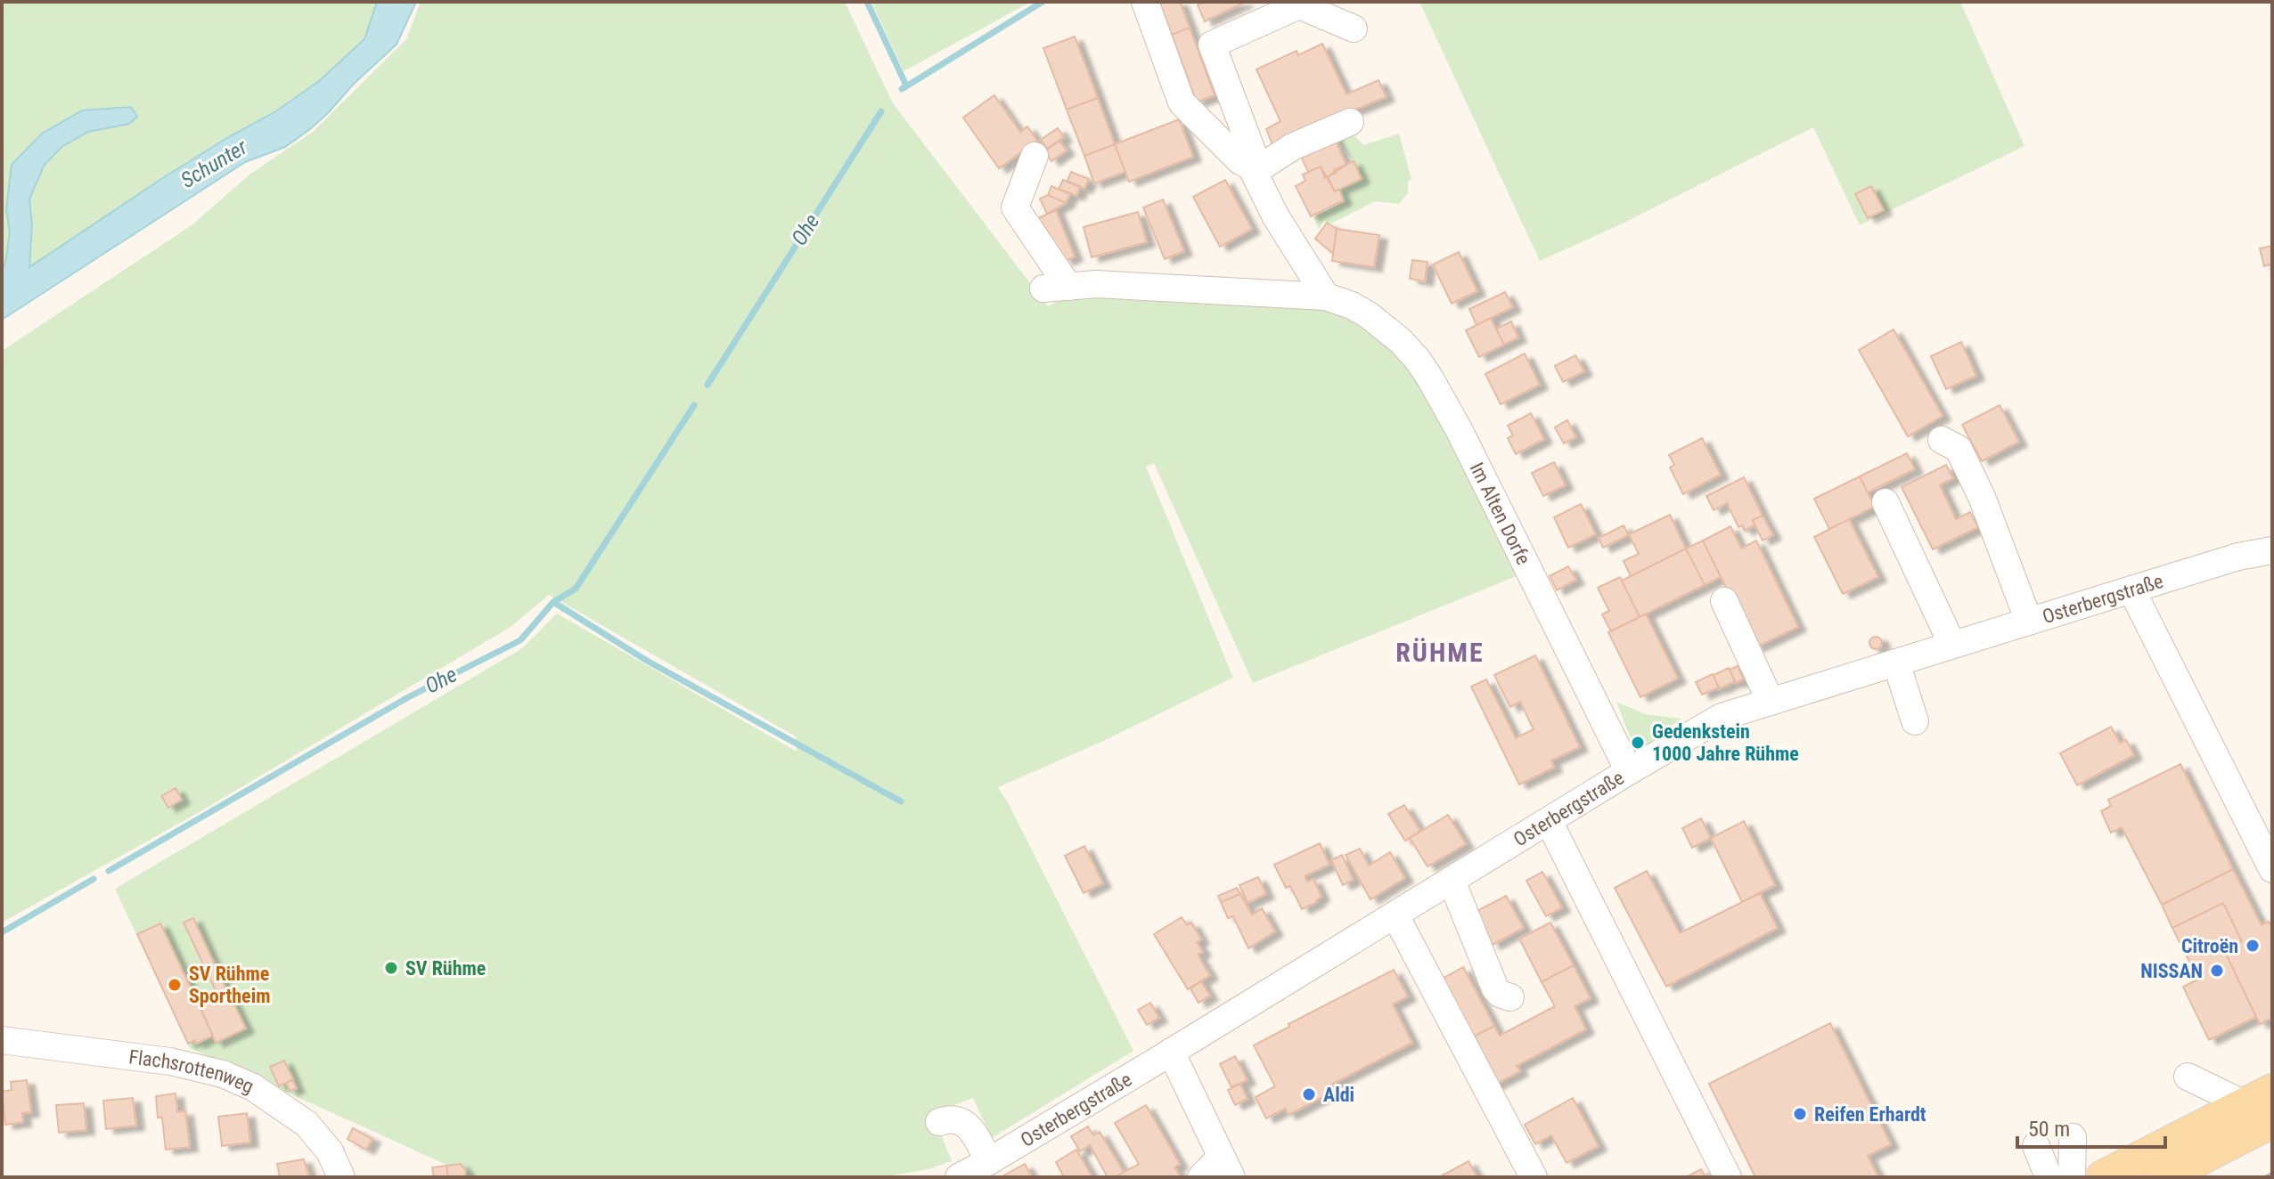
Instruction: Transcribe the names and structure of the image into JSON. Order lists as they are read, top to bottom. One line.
{"streets":{"street":["Im Alten Dorfe","Osterbergstraße","Flachsrottenweg"]},"crossings":[["Im Alten Dorfe","Osterbergstraße"]],"districts":["RÜHME"],"water":["Schunter","Ohe"],"places":["Gedenkstein 1000 Jahre Rühme","Citroën","SV Rühme","NISSAN","SV Rühme Sportheim","Aldi","Reifen Erhardt"],"scale_bar":"50 m"}
